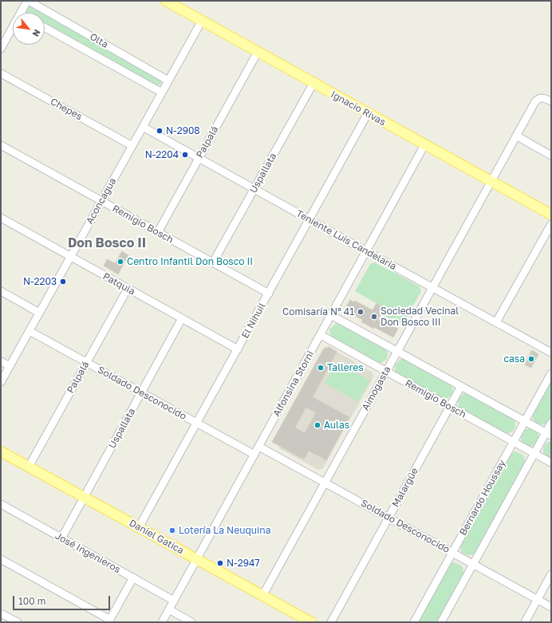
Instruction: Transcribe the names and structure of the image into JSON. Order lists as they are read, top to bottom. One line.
{"streets":{"main road":["Ignacio Rivas","Daniel Gatica"],"street":["Olta","Chepes","Palpalá","Uspallata","Aconcagua","Remigio Bosch","Teniente Luis Candelaria","Patquia","El Nihuil","Alfonsina Storni","Aimogasta","Soldado Desconocido","Malargüe","Bernardo Houssay","José Ingenieros"]},"crossings":[["Olta","Aconcagua"],["Ignacio Rivas","Palpalá"],["Ignacio Rivas","Uspallata"],["Ignacio Rivas","Aconcagua"],["Ignacio Rivas","El Nihuil"],["Ignacio Rivas","Alfonsina Storni"],["Ignacio Rivas","Aimogasta"],["Chepes","Aconcagua"],["Palpalá","Remigio Bosch"],["Palpalá","Teniente Luis Candelaria"],["Palpalá","Patquia"],["Palpalá","Soldado Desconocido"],["Palpalá","Daniel Gatica"],["Uspallata","Remigio Bosch"],["Uspallata","Teniente Luis Candelaria"],["Uspallata","Patquia"],["Uspallata","Soldado Desconocido"],["Uspallata","Daniel Gatica"],["Uspallata","José Ingenieros"],["Aconcagua","Remigio Bosch"],["Aconcagua","Teniente Luis Candelaria"],["Aconcagua","Patquia"],["Aconcagua","Soldado Desconocido"],["Remigio Bosch","El Nihuil"],["Remigio Bosch","Alfonsina Storni"],["Remigio Bosch","Aimogasta"],["Remigio Bosch","Malargüe"],["Remigio Bosch","Bernardo Houssay"],["Teniente Luis Candelaria","El Nihuil"],["Teniente Luis Candelaria","Alfonsina Storni"],["Teniente Luis Candelaria","Aimogasta"],["Patquia","El Nihuil"],["El Nihuil","Soldado Desconocido"],["El Nihuil","Daniel Gatica"],["Alfonsina Storni","Soldado Desconocido"],["Alfonsina Storni","Daniel Gatica"],["Alfonsina Storni","José Ingenieros"],["Aimogasta","Soldado Desconocido"],["Aimogasta","Daniel Gatica"],["Soldado Desconocido","Malargüe"],["Soldado Desconocido","Bernardo Houssay"]],"districts":["Don Bosco II"],"places":["N-2908","N-2204","Centro Infantil Don Bosco II","N-2203","Comisaría N° 41","Sociedad Vecinal Don Bosco III","casa","Talleres","Aulas","Lotería La Neuquina","N-2947"],"scale_bar":"100 m","north":"bottom right"}
